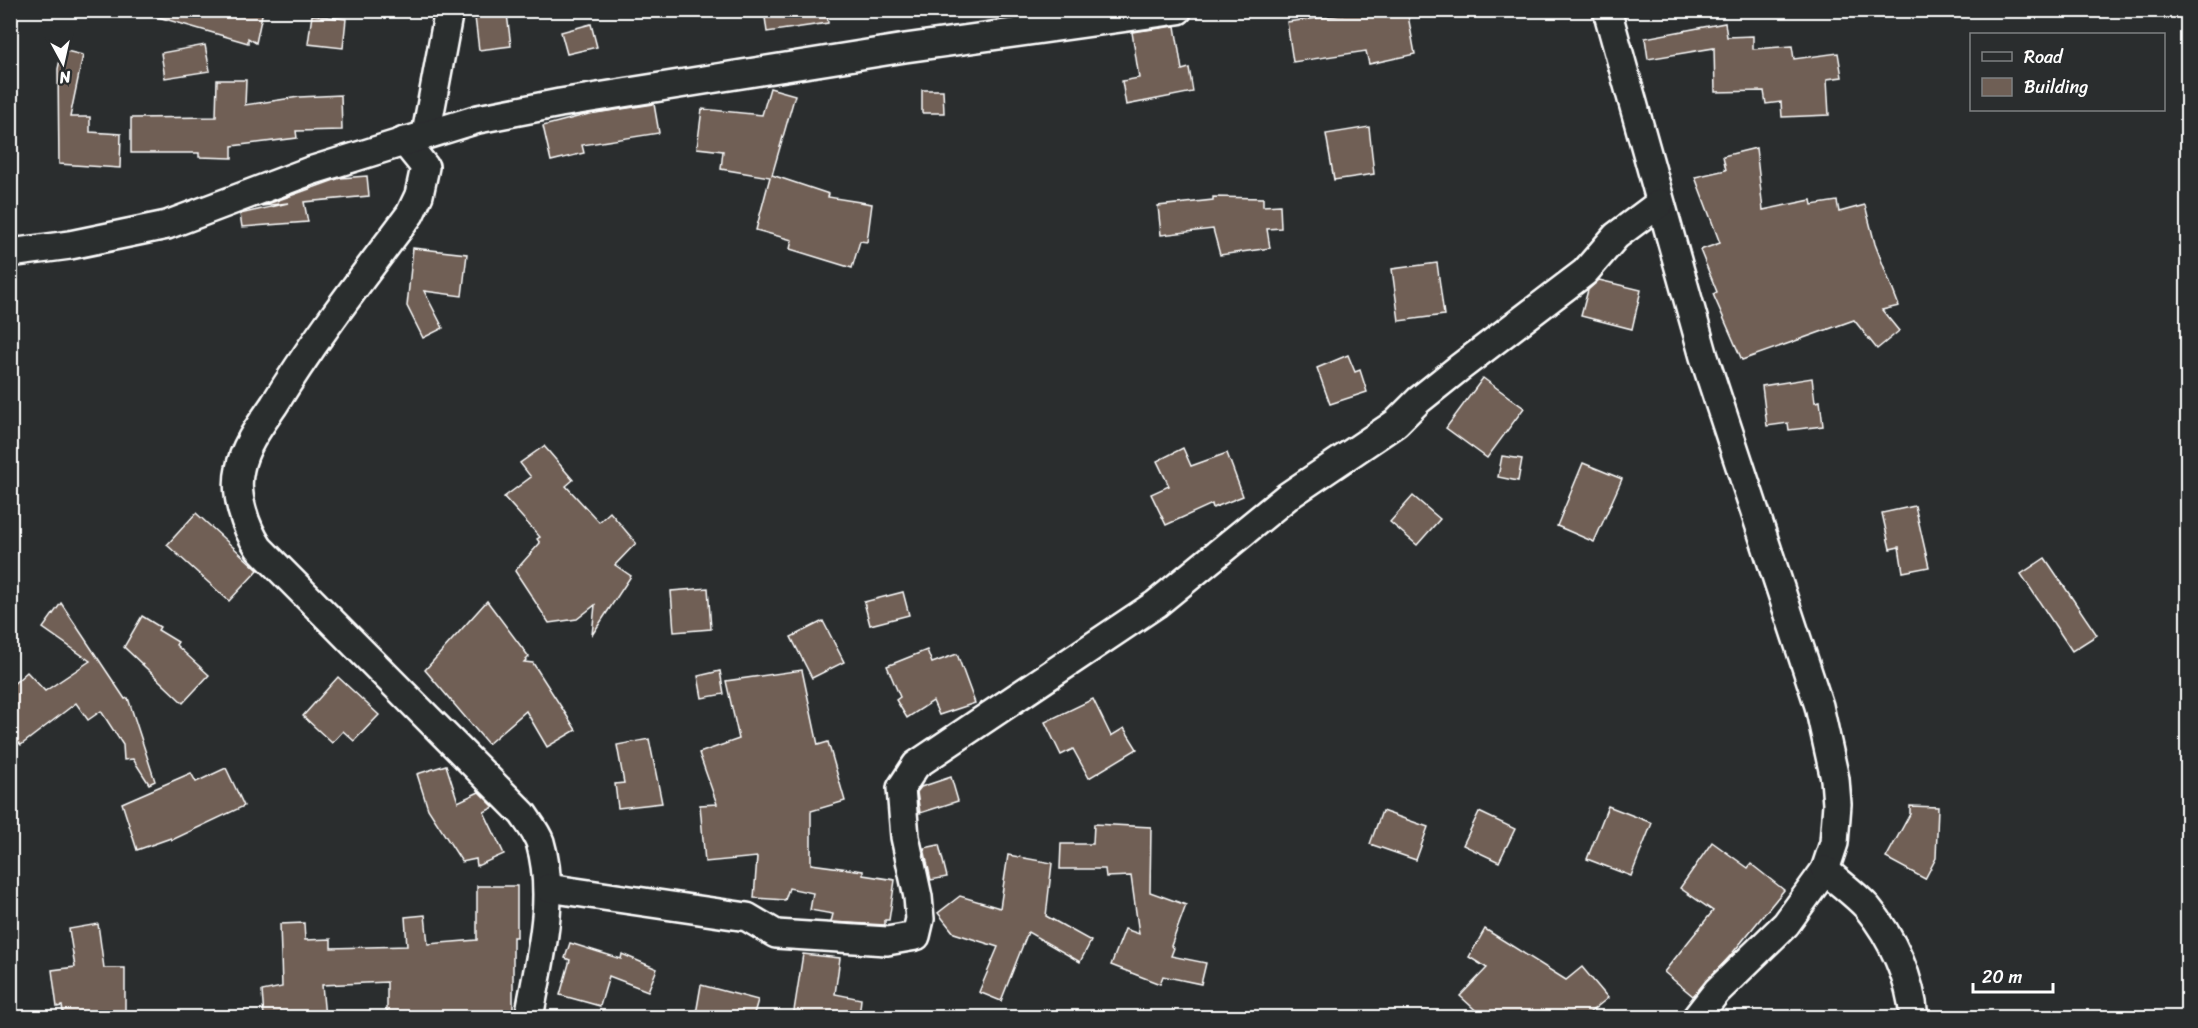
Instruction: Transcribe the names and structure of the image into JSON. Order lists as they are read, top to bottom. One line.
{"legend":["Road","Building"],"scale_bar":"20 m","north":"bottom"}
